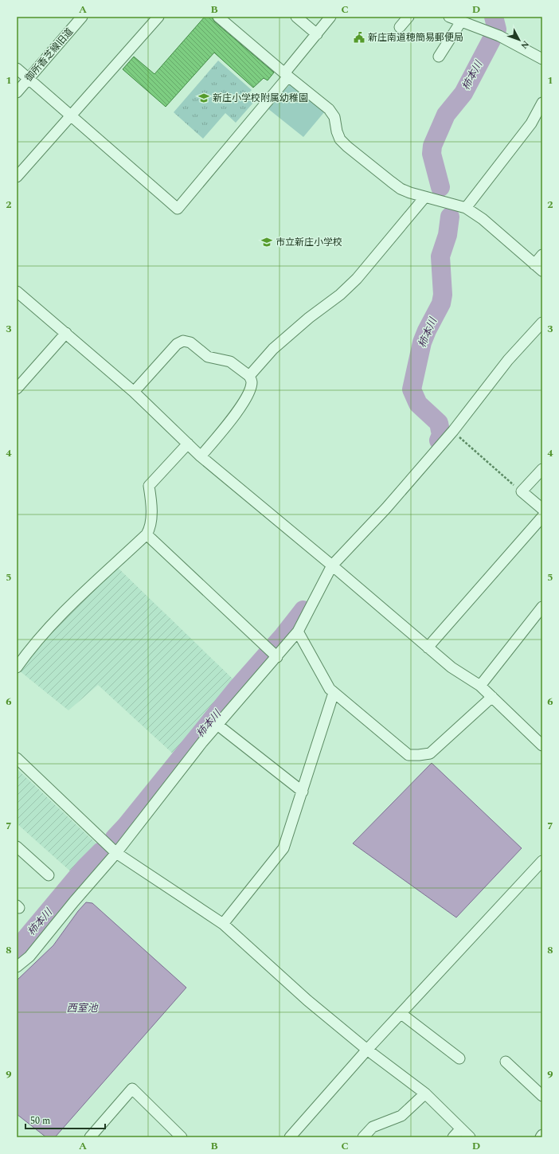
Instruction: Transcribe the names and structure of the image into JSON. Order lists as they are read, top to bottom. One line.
{"streets":{"street":["御所香芝線旧道"]},"water":["柿本川","西室池"],"places":{"public building":["新庄南道穂簡易郵便局"],"school or university":["新庄小学校附属幼稚園","市立新庄小学校"]},"scale_bar":"50 m","north":"bottom right","grid":{"columns":["A","B","C","D"],"rows":["1","2","3","4","5","6","7","8","9"]}}
